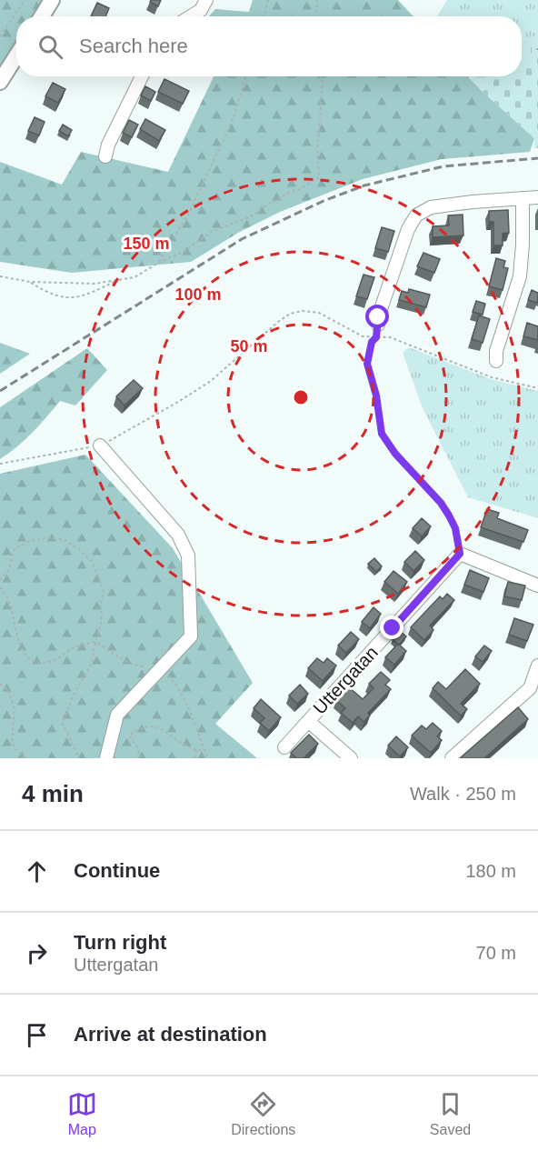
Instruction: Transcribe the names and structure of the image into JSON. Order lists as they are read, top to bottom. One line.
{"streets":{"street":["Uttergatan"]},"page":{"search":"Search here","heading":["4 min","Walk · 250 m"],"list":[["Continue","180 m"],["Turn right","Uttergatan","70 m"],"Arrive at destination"],"nav":["Map","Directions","Saved"]},"rings":["150 m","100 m","50 m"]}
